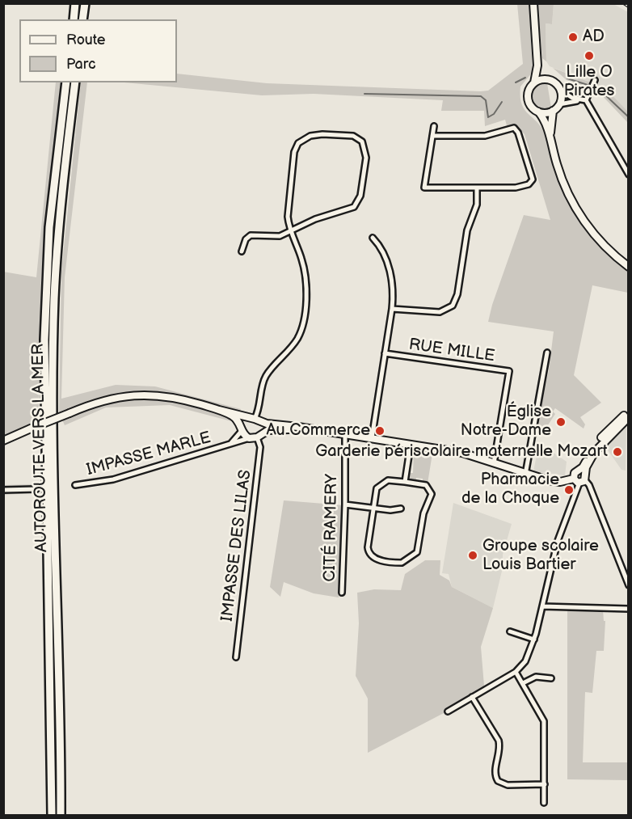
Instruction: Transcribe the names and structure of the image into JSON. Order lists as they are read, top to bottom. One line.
{"streets":{"highway":["AUTOROUTE VERS LA MER"],"street":["RUE MILLE","IMPASSE MARLE","CITÉ RAMERY","IMPASSE DES LILAS"]},"crossings":[["IMPASSE MARLE","IMPASSE DES LILAS"]],"places":["AD","Lille O Pirates","Église Notre-Dame","Au Commerce","Garderie périscolaire maternelle Mozart","Pharmacie de la Choque","Groupe scolaire Louis Bartier"],"legend":["Route","Parc"]}
